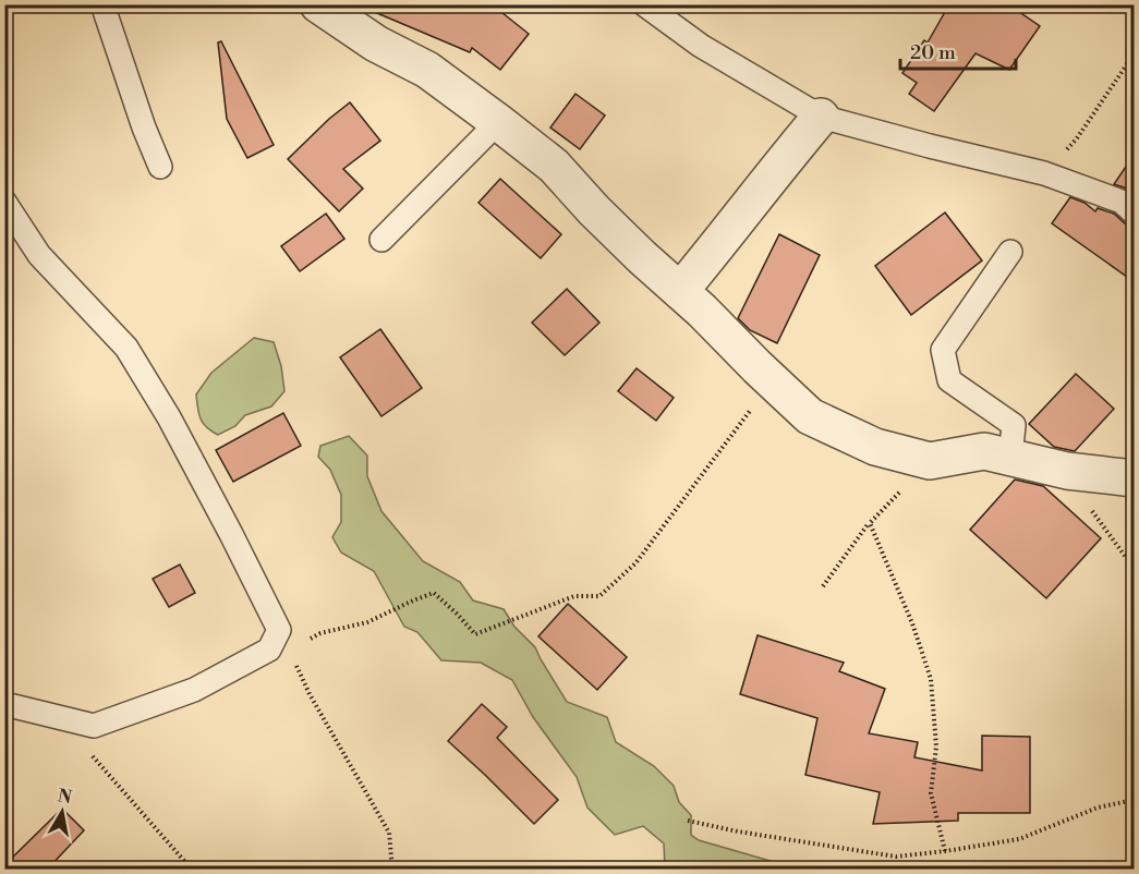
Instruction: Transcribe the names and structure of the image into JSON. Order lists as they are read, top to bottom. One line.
{"scale_bar":"20 m","north":"top"}
